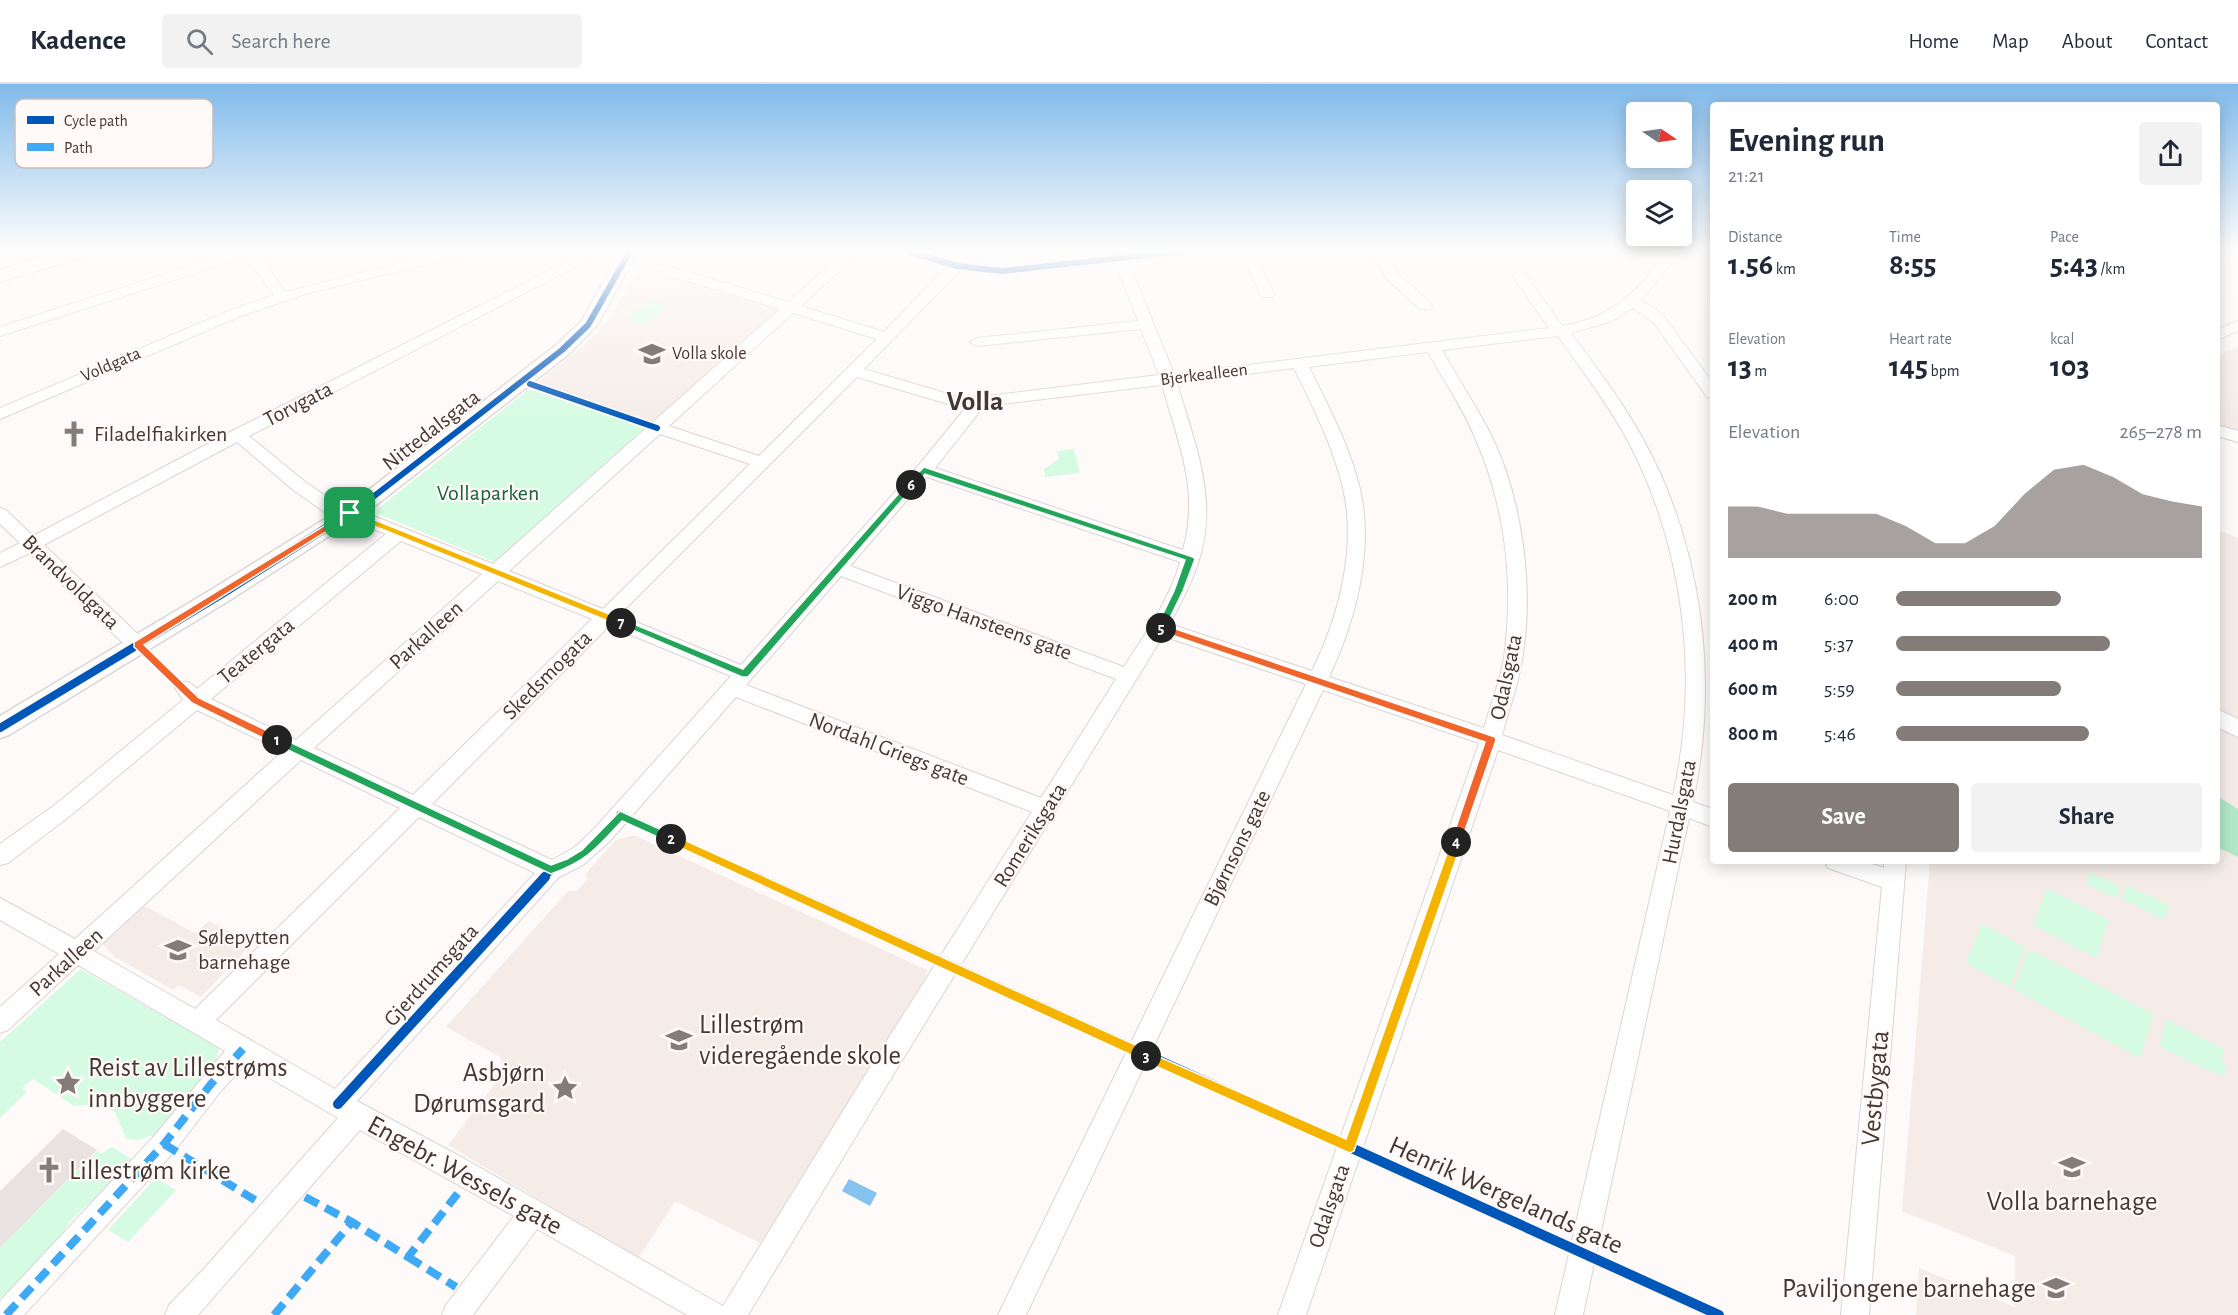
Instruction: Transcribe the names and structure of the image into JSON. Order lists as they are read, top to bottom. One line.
{"streets":{"street":["Voldgata","Bjerkealleen","Torvgata","Nittedalsgata","Brandvoldgata","Viggo Hansteens gate","Parkalleen","Teatergata","Skedsmogata","Odalsgata","Nordahl Griegs gate","Hurdalsgata","Romeriksgata","Bjørnsons gate","Gjerdrumsgata","Vestbygata","Engebr. Wessels gate"],"cycle path":["Henrik Wergelands gate"]},"crossings":[["Bjerkealleen","Skedsmogata"],["Bjerkealleen","Odalsgata"],["Bjerkealleen","Hurdalsgata"],["Bjerkealleen","Romeriksgata"],["Bjerkealleen","Bjørnsons gate"],["Bjerkealleen","Gjerdrumsgata"],["Torvgata","Brandvoldgata"],["Torvgata","Nordahl Griegs gate"],["Nittedalsgata","Brandvoldgata"],["Nittedalsgata","Nordahl Griegs gate"],["Viggo Hansteens gate","Romeriksgata"],["Viggo Hansteens gate","Gjerdrumsgata"],["Parkalleen","Nordahl Griegs gate"],["Parkalleen","Engebr. Wessels gate"],["Teatergata","Nordahl Griegs gate"],["Skedsmogata","Nordahl Griegs gate"],["Skedsmogata","Engebr. Wessels gate"],["Nordahl Griegs gate","Romeriksgata"],["Nordahl Griegs gate","Gjerdrumsgata"],["Gjerdrumsgata","Engebr. Wessels gate"]],"districts":["Volla"],"parks":["Vollaparken"],"places":{"school or university":["Volla skole","Sølepytten barnehage","Lillestrøm videregående skole","Volla barnehage","Paviljongene barnehage"],"church":["Filadelfiakirken","Lillestrøm kirke"],"place":["Reist av Lillestrøms innbyggere","Asbjørn Dørumsgard"]},"legend":["Cycle path","Path"],"north":"right","page":{"header":"Kadence","search":"Search here","nav":["Home","Map","About","Contact"],"heading":["Evening run","21:21"],"stats":[["Distance","1.56 km"],["Time","8:55"],["Pace","5:43 /km"],["Elevation","13 m"],["Heart rate","145 bpm"],["kcal","103"]],"chart":["Elevation","265–278 m"],"pins":["6","7","5","1","2","4","3"],"list":[{"name":"200 m","note":"6:00"},{"name":"400 m","note":"5:37"},{"name":"600 m","note":"5:59"},{"name":"800 m","note":"5:46"}],"buttons":["Save","Share"]}}
